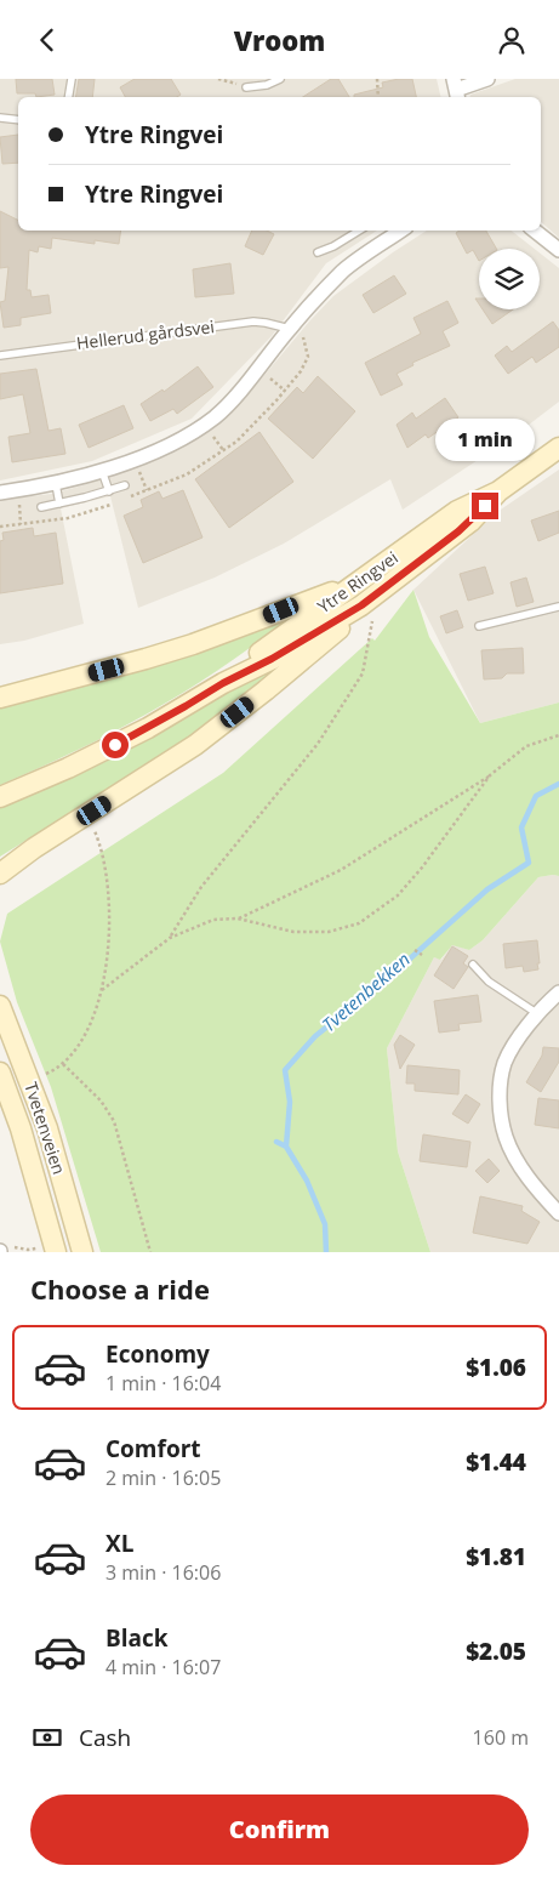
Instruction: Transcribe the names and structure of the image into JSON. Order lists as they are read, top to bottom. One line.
{"streets":{"main road":["Ytre Ringvei","Tvetenveien"],"lane":["Hellerud gårdsvei"]},"water":["Tvetenbekken"],"page":{"header":"Vroom","banner":["Ytre Ringvei","Ytre Ringvei"],"bubble":"1 min","heading":"Choose a ride","list":[{"name":"Economy","note":"1 min · 16:04","value":"$1.06"},{"name":"Comfort","note":"2 min · 16:05","value":"$1.44"},{"name":"XL","note":"3 min · 16:06","value":"$1.81"},{"name":"Black","note":"4 min · 16:07","value":"$2.05"}],"pay":["Cash","160 m"],"buttons":"Confirm"}}
